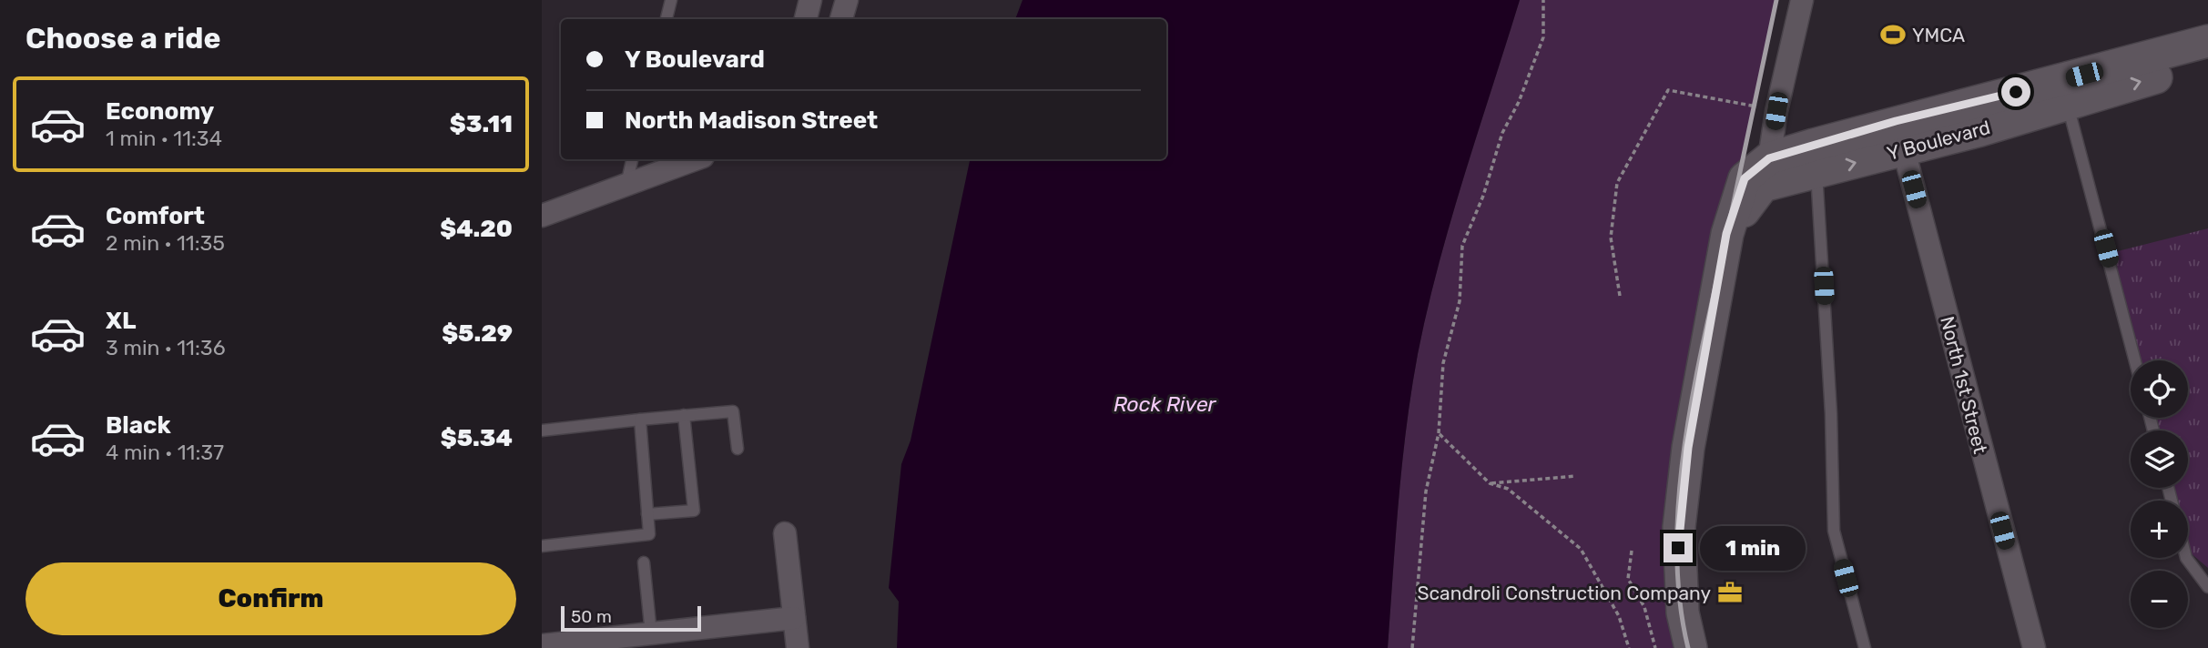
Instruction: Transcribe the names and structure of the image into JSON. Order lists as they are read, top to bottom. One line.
{"streets":{"street":["Y Boulevard","North 1st Street"]},"crossings":[["Y Boulevard","North 1st Street"]],"water":["Rock River"],"places":{"sports":["YMCA"],"office":["Scandroli Construction Company"]},"scale_bar":"50 m","page":{"heading":"Choose a ride","banner":["Y Boulevard","North Madison Street"],"list":[{"name":"Economy","note":"1 min · 11:34","value":"$3.11"},{"name":"Comfort","note":"2 min · 11:35","value":"$4.20"},{"name":"XL","note":"3 min · 11:36","value":"$5.29"},{"name":"Black","note":"4 min · 11:37","value":"$5.34"}],"map_buttons":["+","−"],"bubble":"1 min","buttons":"Confirm","scale":"50 m"}}
